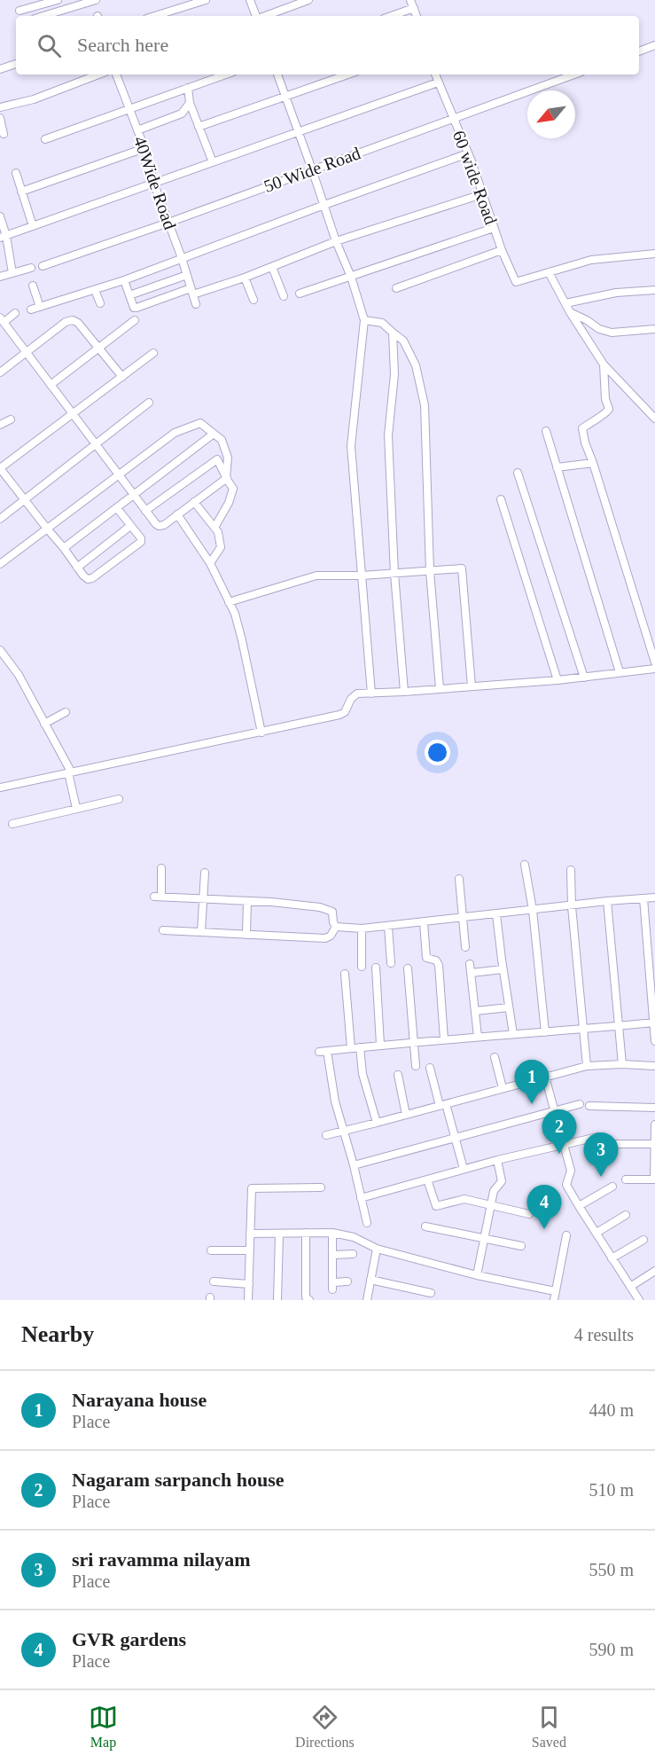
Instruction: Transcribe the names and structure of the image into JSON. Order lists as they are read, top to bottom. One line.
{"streets":{"street":["50 Wide Road","60 wide Road","40Wide Road"]},"crossings":[["50 Wide Road","60 wide Road"],["50 Wide Road","40Wide Road"]],"north":"bottom left","page":{"search":"Search here","pins":["1","2","3","4"],"heading":["Nearby","4 results"],"list":[{"mark":"1","name":"Narayana house","note":"Place","value":"440 m"},{"mark":"2","name":"Nagaram sarpanch house","note":"Place","value":"510 m"},{"mark":"3","name":"sri ravamma nilayam","note":"Place","value":"550 m"},{"mark":"4","name":"GVR gardens","note":"Place","value":"590 m"}],"nav":["Map","Directions","Saved"]}}
